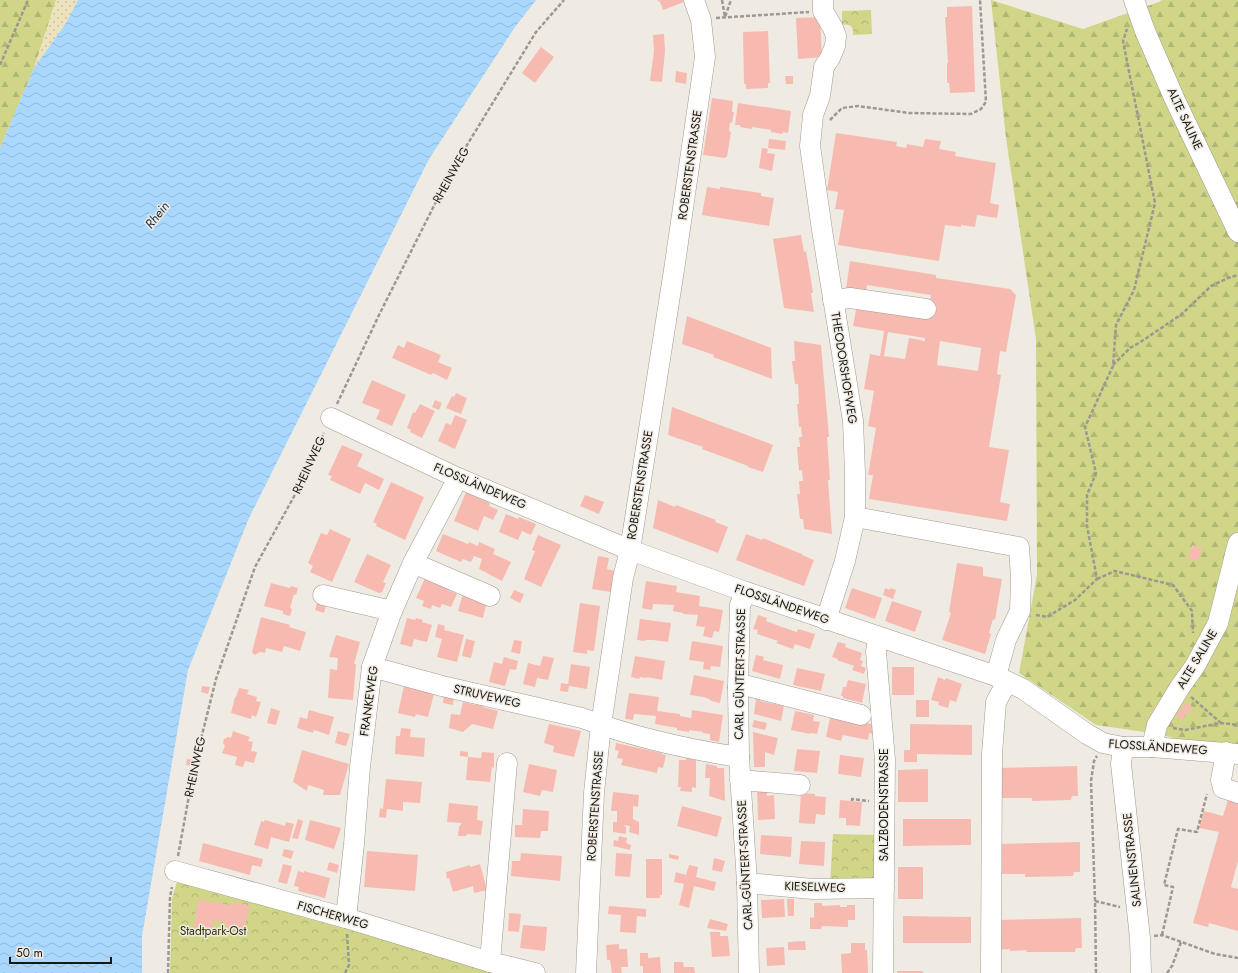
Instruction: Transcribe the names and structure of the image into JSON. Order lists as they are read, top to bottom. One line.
{"streets":{"street":["ALTE SALINE","ROBERSTENSTRASSE","THEODORSHOFWEG","FLOSSLÄNDEWEG","CARL GÜNTERT-STRASSE","STRUVEWEG","FRANKEWEG","SALZBODENSTRASSE","SALINENSTRASSE","CARL-GÜNTERT-STRASSE","KIESELWEG","FISCHERWEG"],"path":["RHEINWEG"]},"crossings":[["ALTE SALINE","FLOSSLÄNDEWEG"],["ROBERSTENSTRASSE","FLOSSLÄNDEWEG"],["ROBERSTENSTRASSE","STRUVEWEG"],["RHEINWEG","FLOSSLÄNDEWEG"],["RHEINWEG","FISCHERWEG"],["THEODORSHOFWEG","FLOSSLÄNDEWEG"],["FLOSSLÄNDEWEG","CARL GÜNTERT-STRASSE"],["FLOSSLÄNDEWEG","FRANKEWEG"],["FLOSSLÄNDEWEG","SALZBODENSTRASSE"],["FLOSSLÄNDEWEG","SALINENSTRASSE"],["CARL GÜNTERT-STRASSE","STRUVEWEG"],["CARL GÜNTERT-STRASSE","CARL-GÜNTERT-STRASSE"],["STRUVEWEG","FRANKEWEG"],["STRUVEWEG","CARL-GÜNTERT-STRASSE"],["FRANKEWEG","FISCHERWEG"],["SALZBODENSTRASSE","KIESELWEG"],["CARL-GÜNTERT-STRASSE","KIESELWEG"]],"water":["Rhein"],"parks":["Stadtpark-Ost"],"scale_bar":"50 m"}
